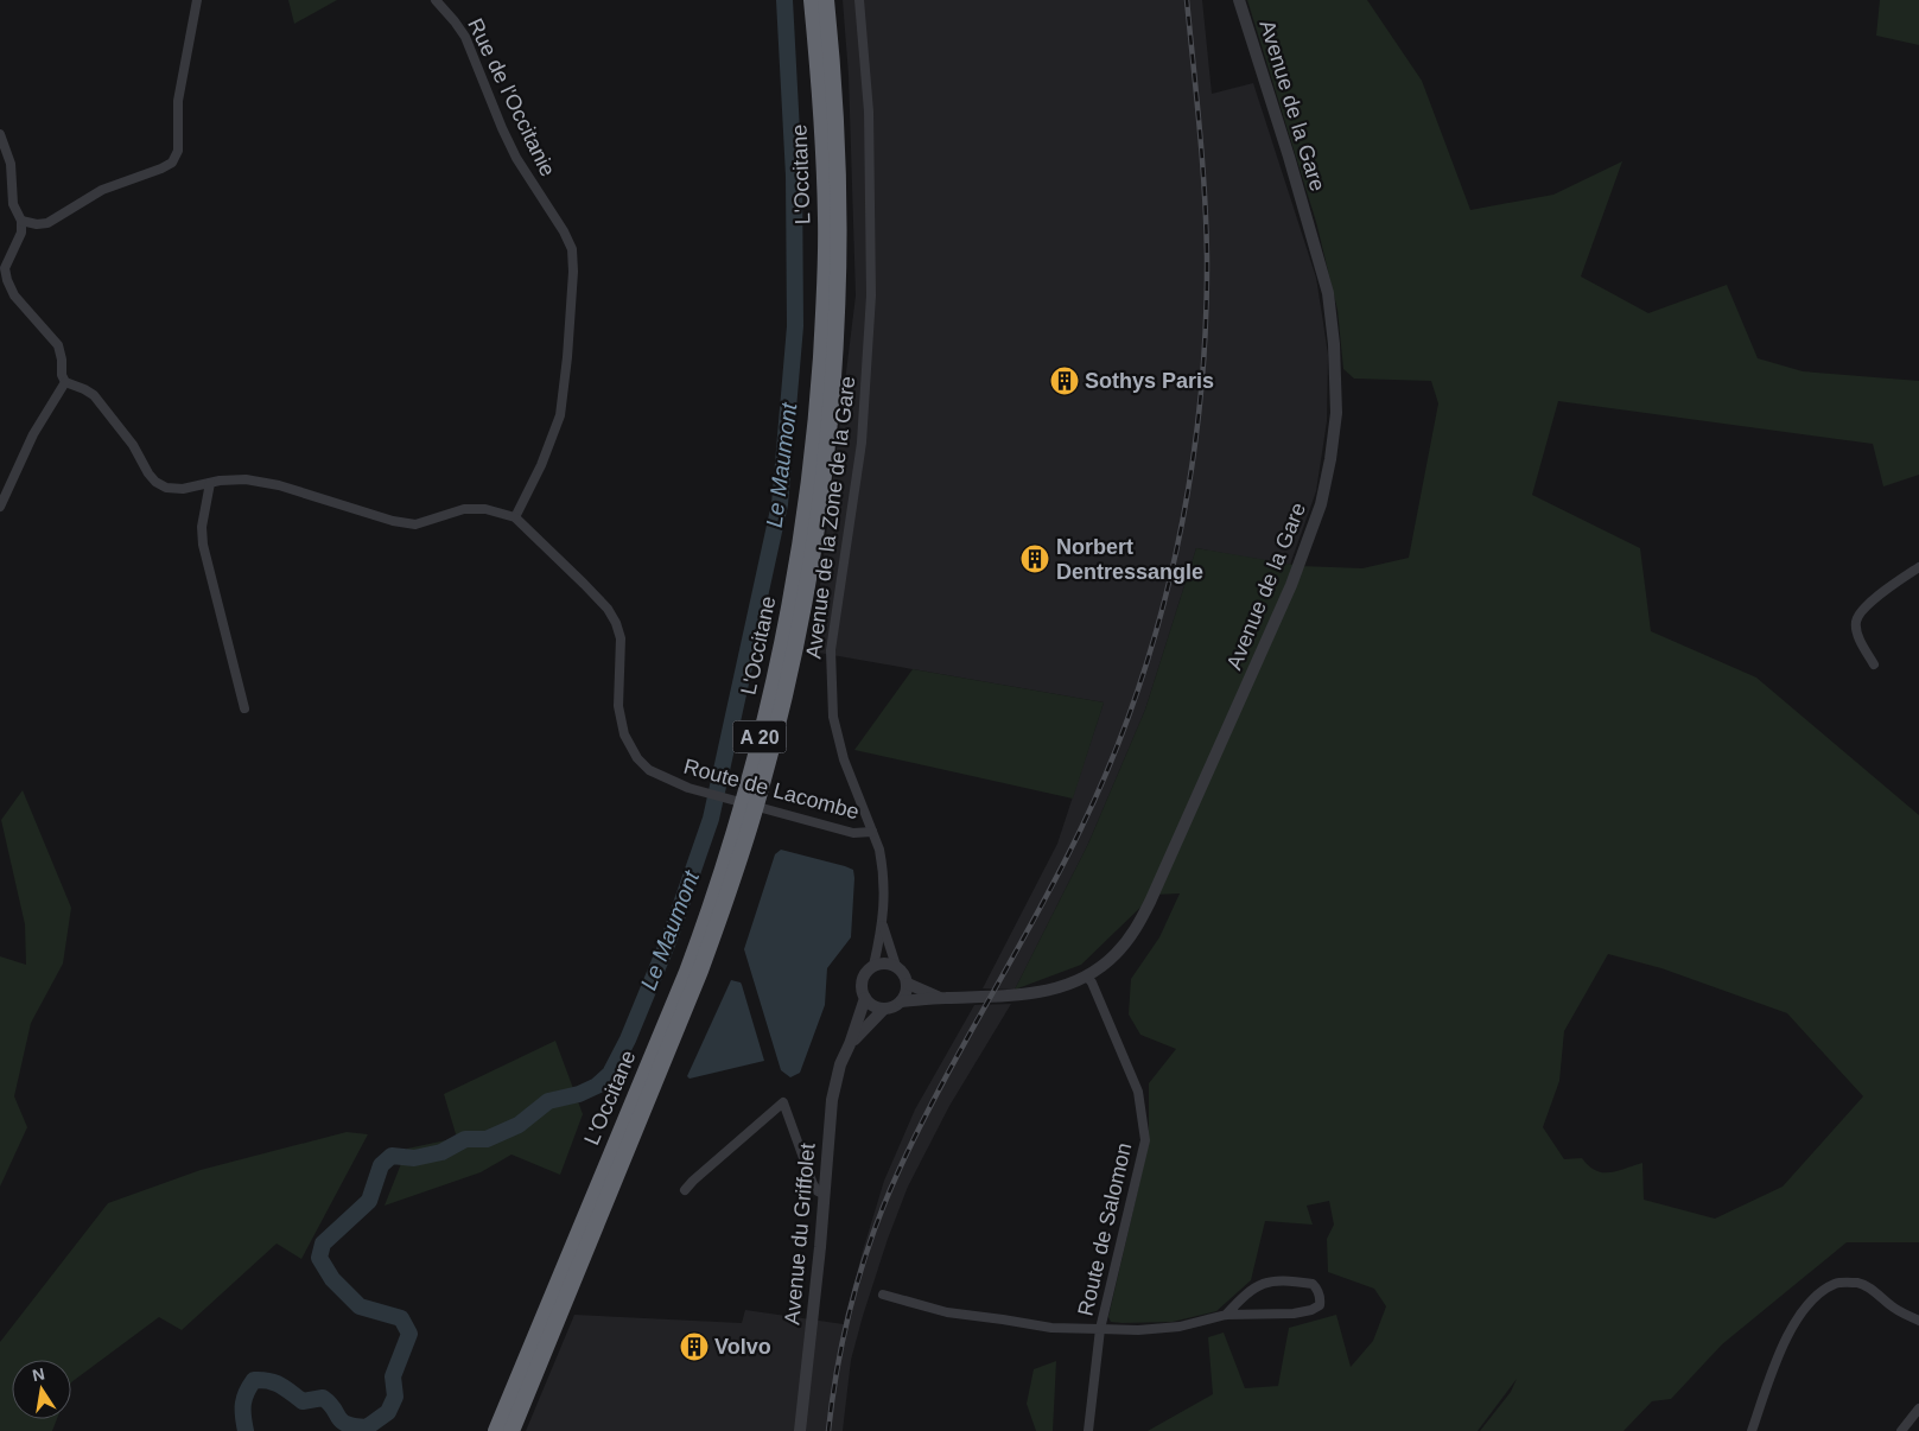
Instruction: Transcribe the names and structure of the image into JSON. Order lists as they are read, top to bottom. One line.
{"streets":{"highway":["L'Occitane","A 20"],"street":["Rue de l'Occitanie","Avenue de la Gare","Avenue de la Zone de la Gare","Route de Lacombe","Route de Salomon","Avenue du Griffolet"]},"crossings":[["Rue de l'Occitanie","Route de Lacombe"],["Avenue de la Gare","Avenue de la Zone de la Gare"],["Avenue de la Gare","Route de Salomon"],["Avenue de la Gare","Avenue du Griffolet"],["Avenue de la Zone de la Gare","Route de Lacombe"],["Avenue de la Zone de la Gare","Avenue du Griffolet"]],"water":["Le Maumont"],"places":{"building":["Sothys Paris","Norbert Dentressangle","Volvo"]},"north":"top"}
